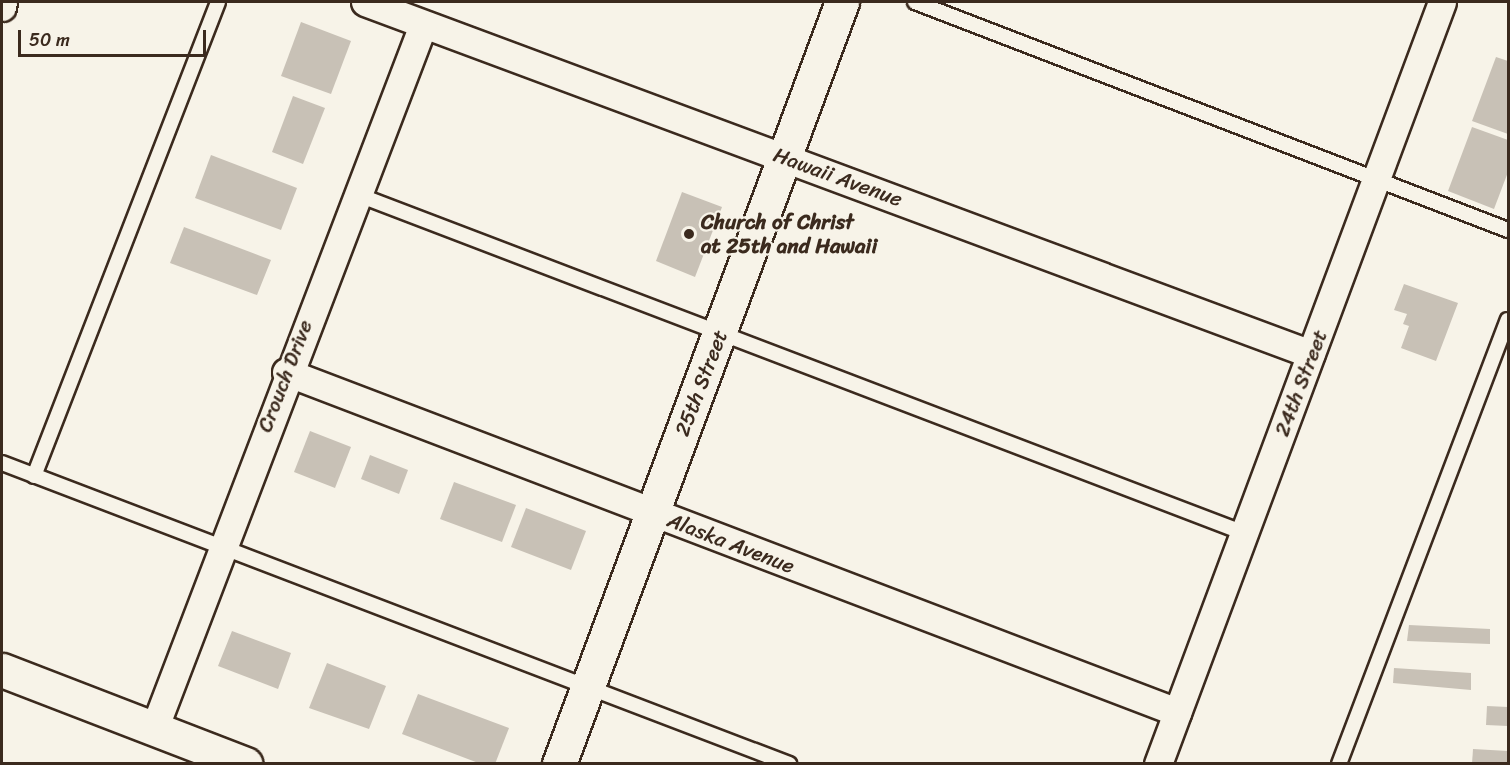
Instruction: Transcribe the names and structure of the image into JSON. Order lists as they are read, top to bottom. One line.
{"streets":{"street":["Hawaii Avenue","Crouch Drive","25th Street","24th Street","Alaska Avenue"]},"crossings":[["Hawaii Avenue","Crouch Drive"],["Hawaii Avenue","25th Street"],["Hawaii Avenue","24th Street"],["Crouch Drive","Alaska Avenue"],["25th Street","Alaska Avenue"],["24th Street","Alaska Avenue"]],"places":["Church of Christ at 25th and Hawaii"],"scale_bar":"50 m"}
